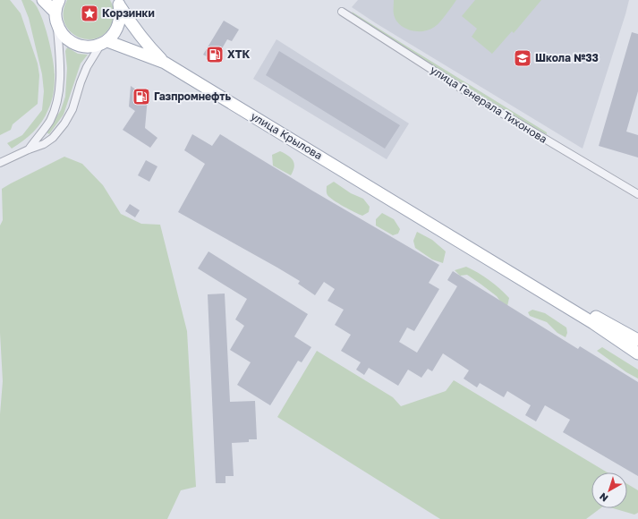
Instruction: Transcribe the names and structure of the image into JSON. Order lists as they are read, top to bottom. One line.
{"streets":{"main road":["улица Крылова"],"street":["улица Генерала Тихонова"]},"places":{"place":["Корзинки"],"fuel station":["ХТК","Газпромнефть"],"school or university":["Школа №33"]},"north":"bottom left"}
